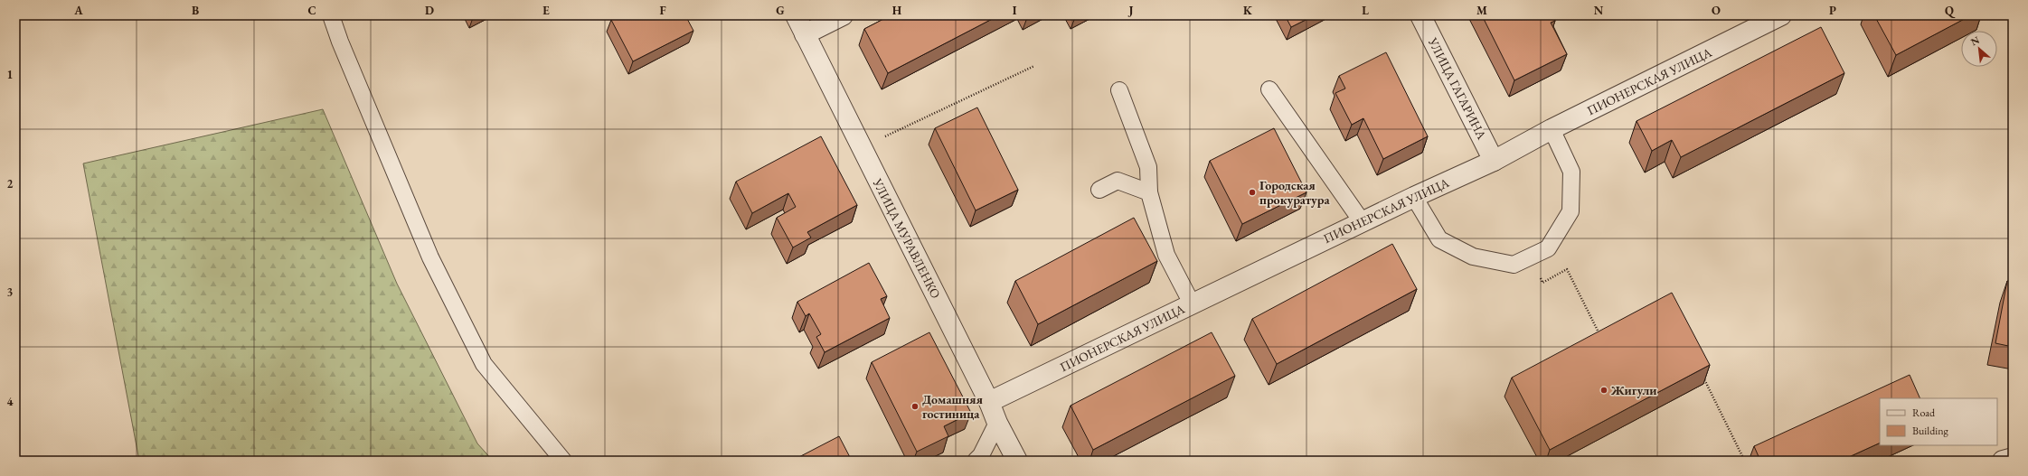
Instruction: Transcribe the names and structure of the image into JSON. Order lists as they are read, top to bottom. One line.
{"streets":{"street":["ПИОНЕРСКАЯ УЛИЦА","УЛИЦА ГАГАРИНА","УЛИЦА МУРАВЛЕНКО"]},"crossings":[["ПИОНЕРСКАЯ УЛИЦА","УЛИЦА ГАГАРИНА"],["ПИОНЕРСКАЯ УЛИЦА","УЛИЦА МУРАВЛЕНКО"]],"places":["Городская прокуратура","Жигули","Домашняя гостиница"],"legend":["Road","Building"],"north":"top left","grid":{"columns":["A","B","C","D","E","F","G","H","I","J","K","L","M","N","O","P","Q"],"rows":["1","2","3","4"]}}
